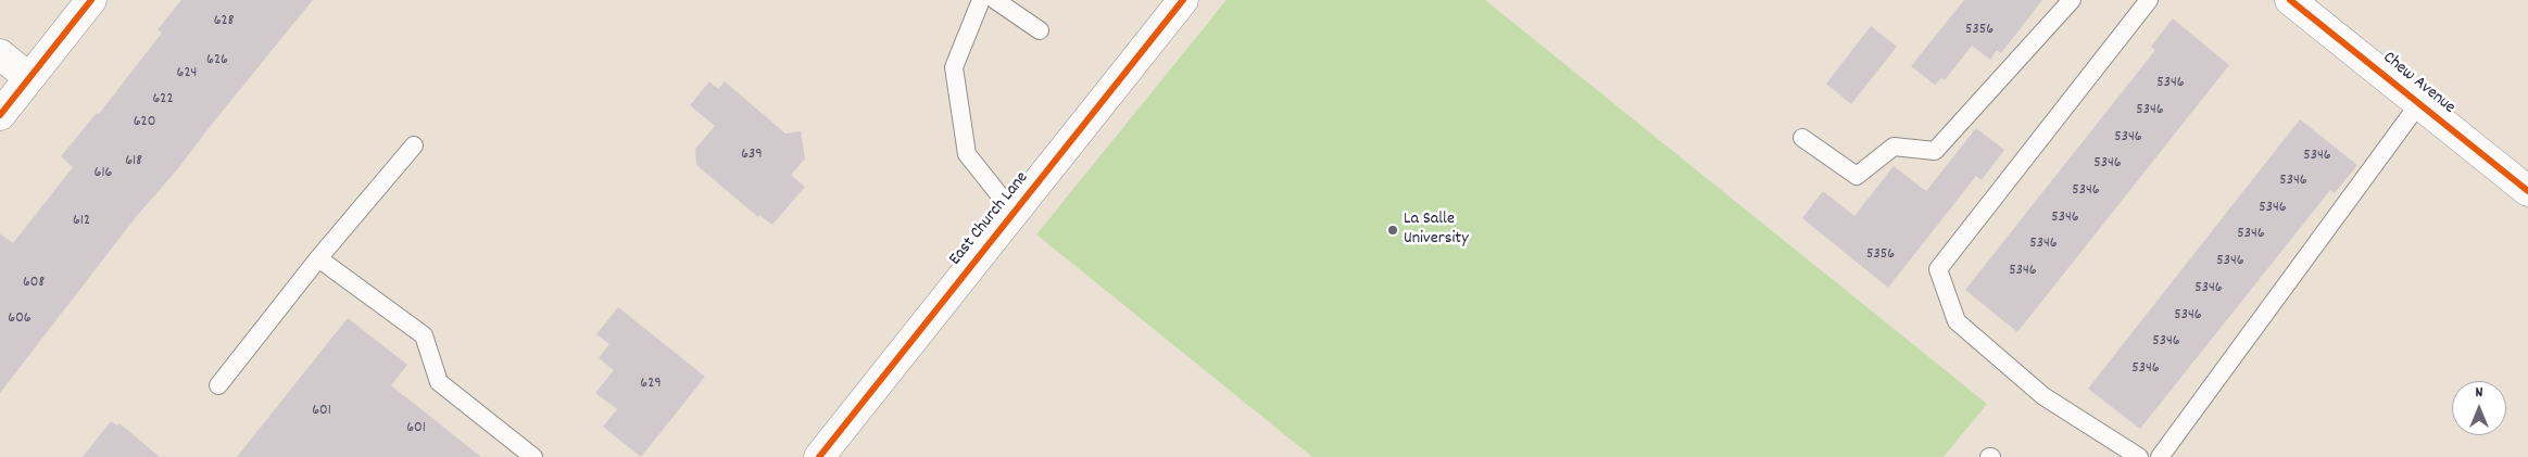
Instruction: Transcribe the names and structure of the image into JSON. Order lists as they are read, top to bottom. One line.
{"streets":{"street":["Chew Avenue","East Church Lane"]},"places":["La Salle University"],"house_numbers":["628","5356","626","624","5346","622","5346","620","5346","639","5346","618","5346","616","5346","5346","5346","5346","612","5346","5346","5356","5346","5346","608","5346","5346","606","5346","5346","629","601","601"],"north":"top"}
